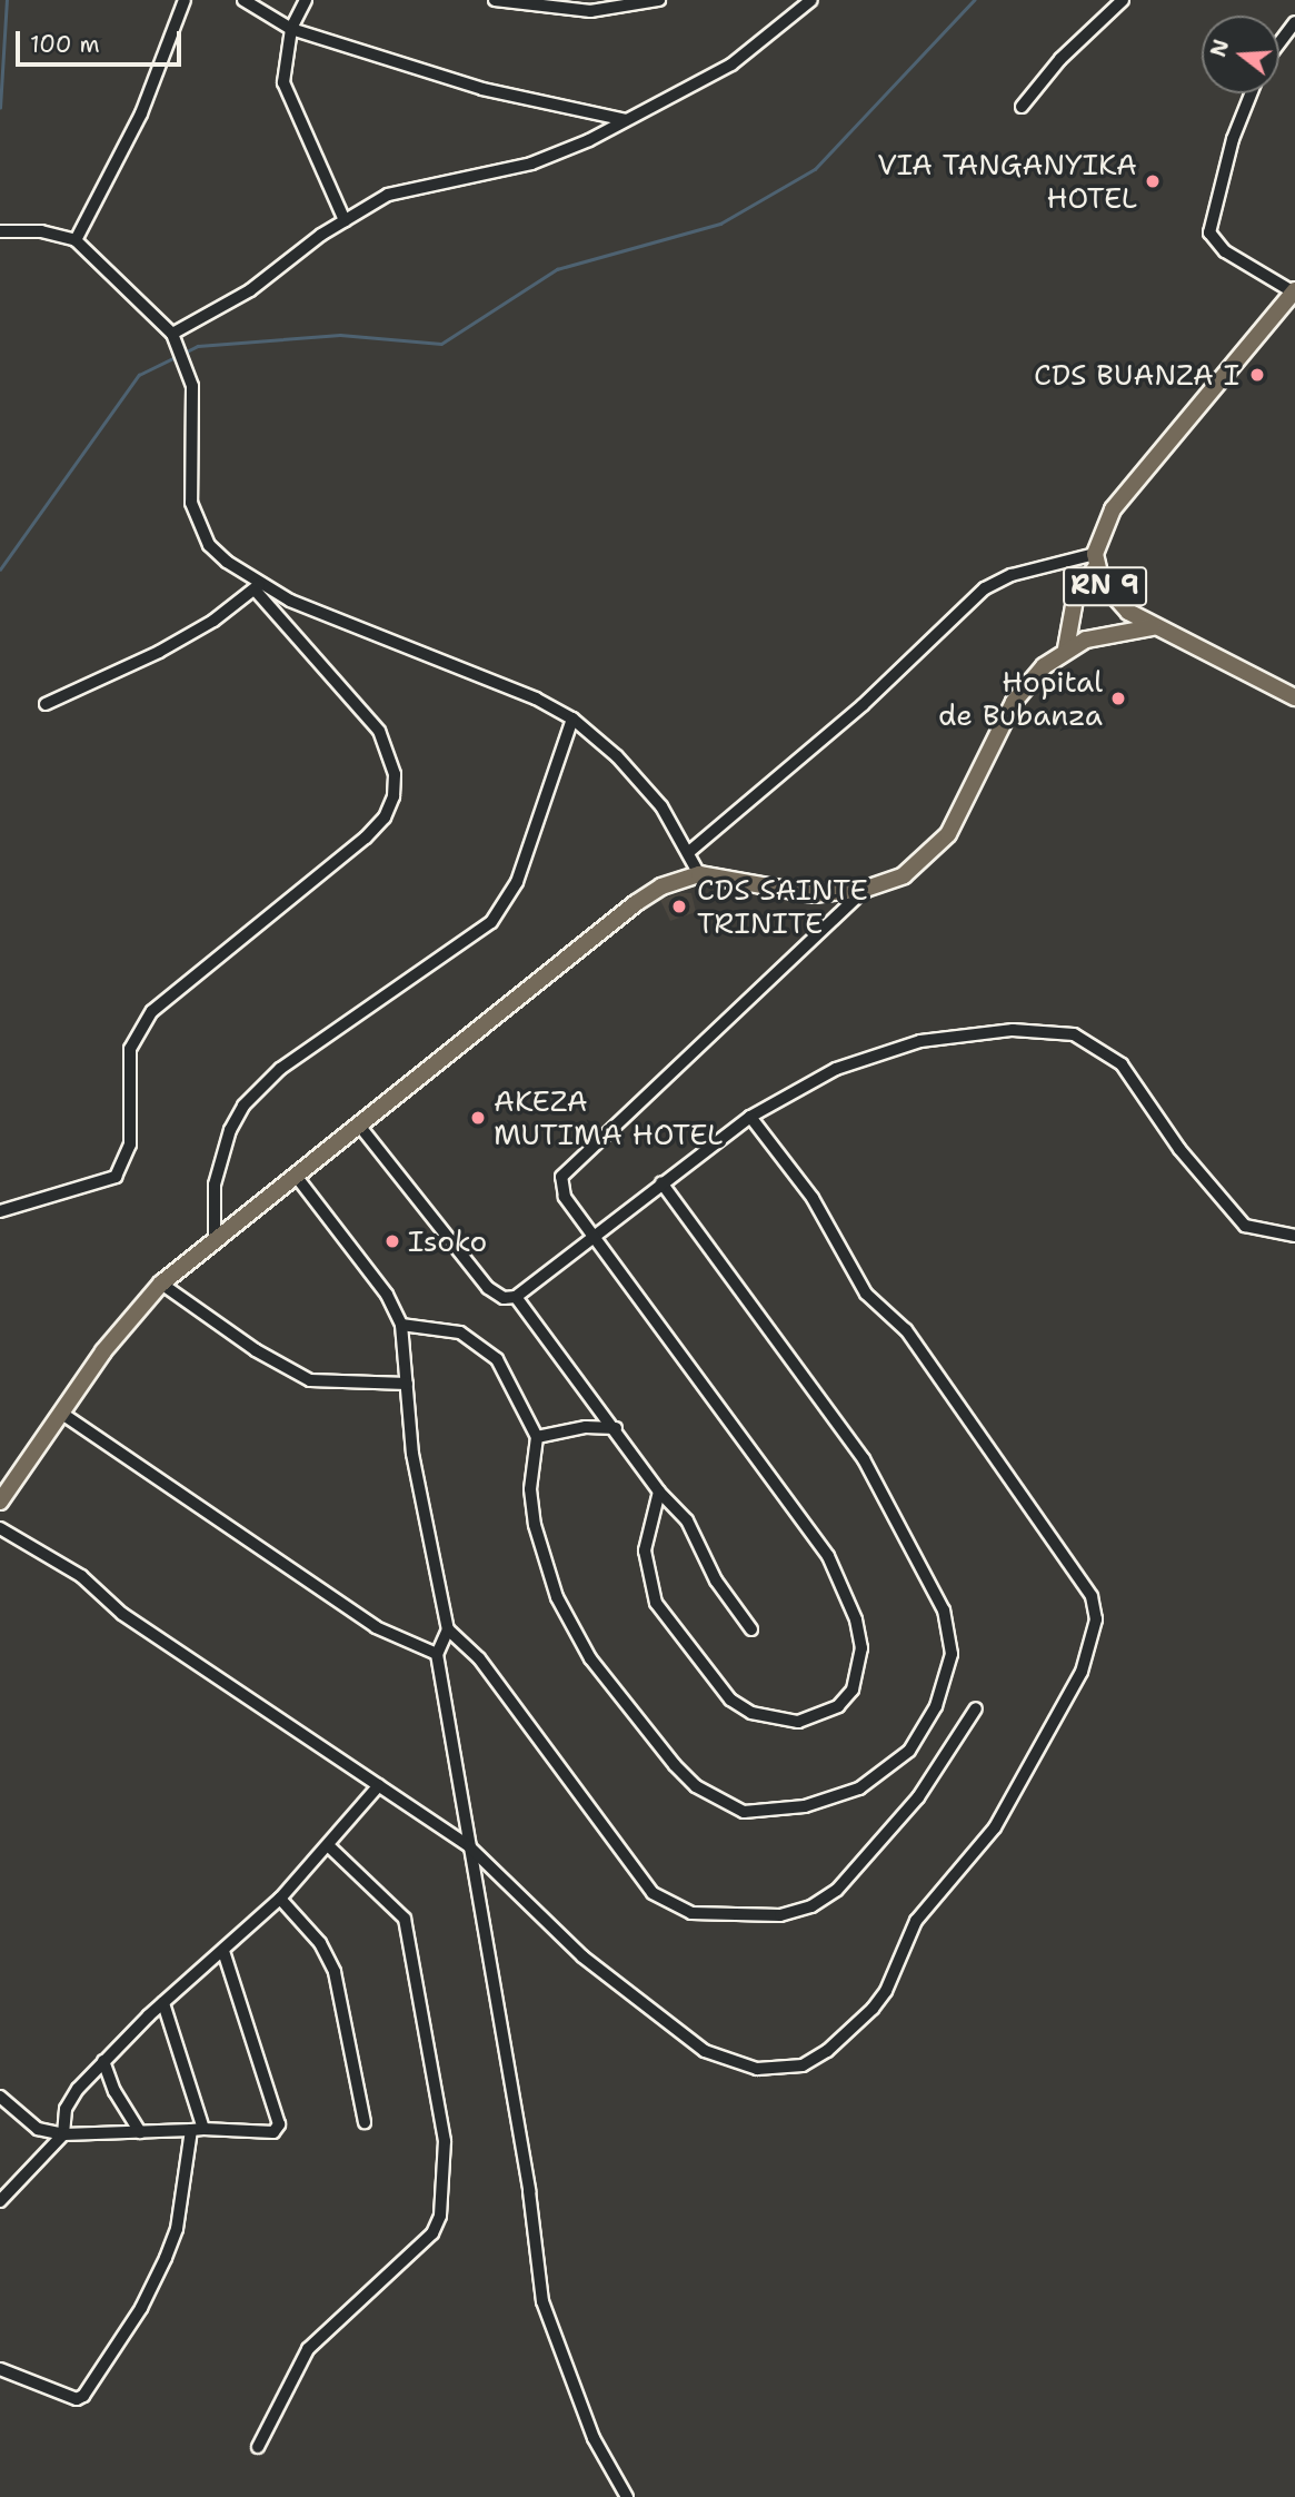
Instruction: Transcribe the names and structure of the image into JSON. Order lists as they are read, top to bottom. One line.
{"streets":{"main road":["RN 9"]},"places":["VIA TANGANYIKA HOTEL","CDS BUANZA I","Hopital de Bubanza","CDS SAINTE TRINITE","AKEZA MUTIMA HOTEL","Isoko"],"scale_bar":"100 m","north":"left"}
